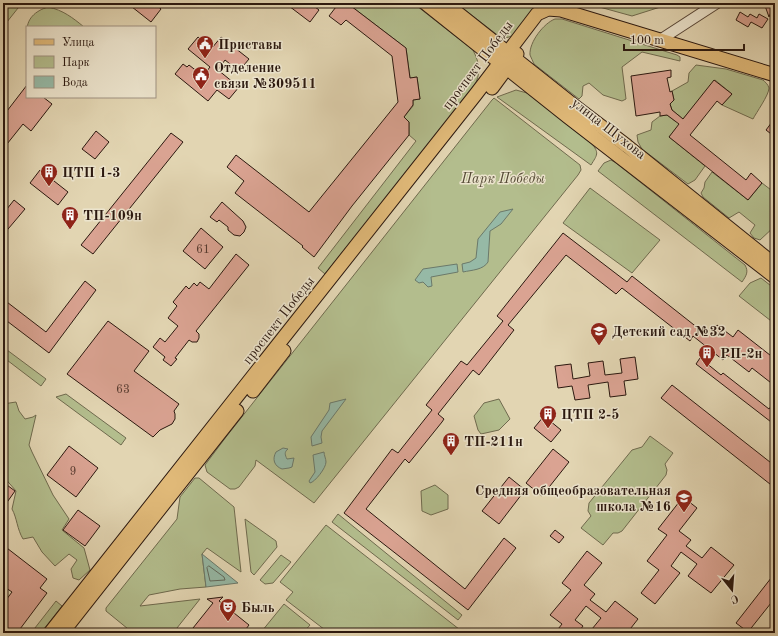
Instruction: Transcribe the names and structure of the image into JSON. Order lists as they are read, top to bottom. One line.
{"streets":{"main road":["проспект Победы","улица Шухова"]},"crossings":[["проспект Победы","улица Шухова"]],"parks":["Парк Победы"],"places":{"public building":["Приставы","Отделение связи №309511"],"building":["ЦТП 1-3","ТП-109н","РП-2н","ЦТП 2-5","ТП-211н"],"school or university":["Детский сад №32","Средняя общеобразовательная школа №16"],"theatre":["Быль"]},"house_numbers":["61","63","9"],"legend":["Улица","Парк","Вода"],"scale_bar":"100 m","north":"bottom"}
